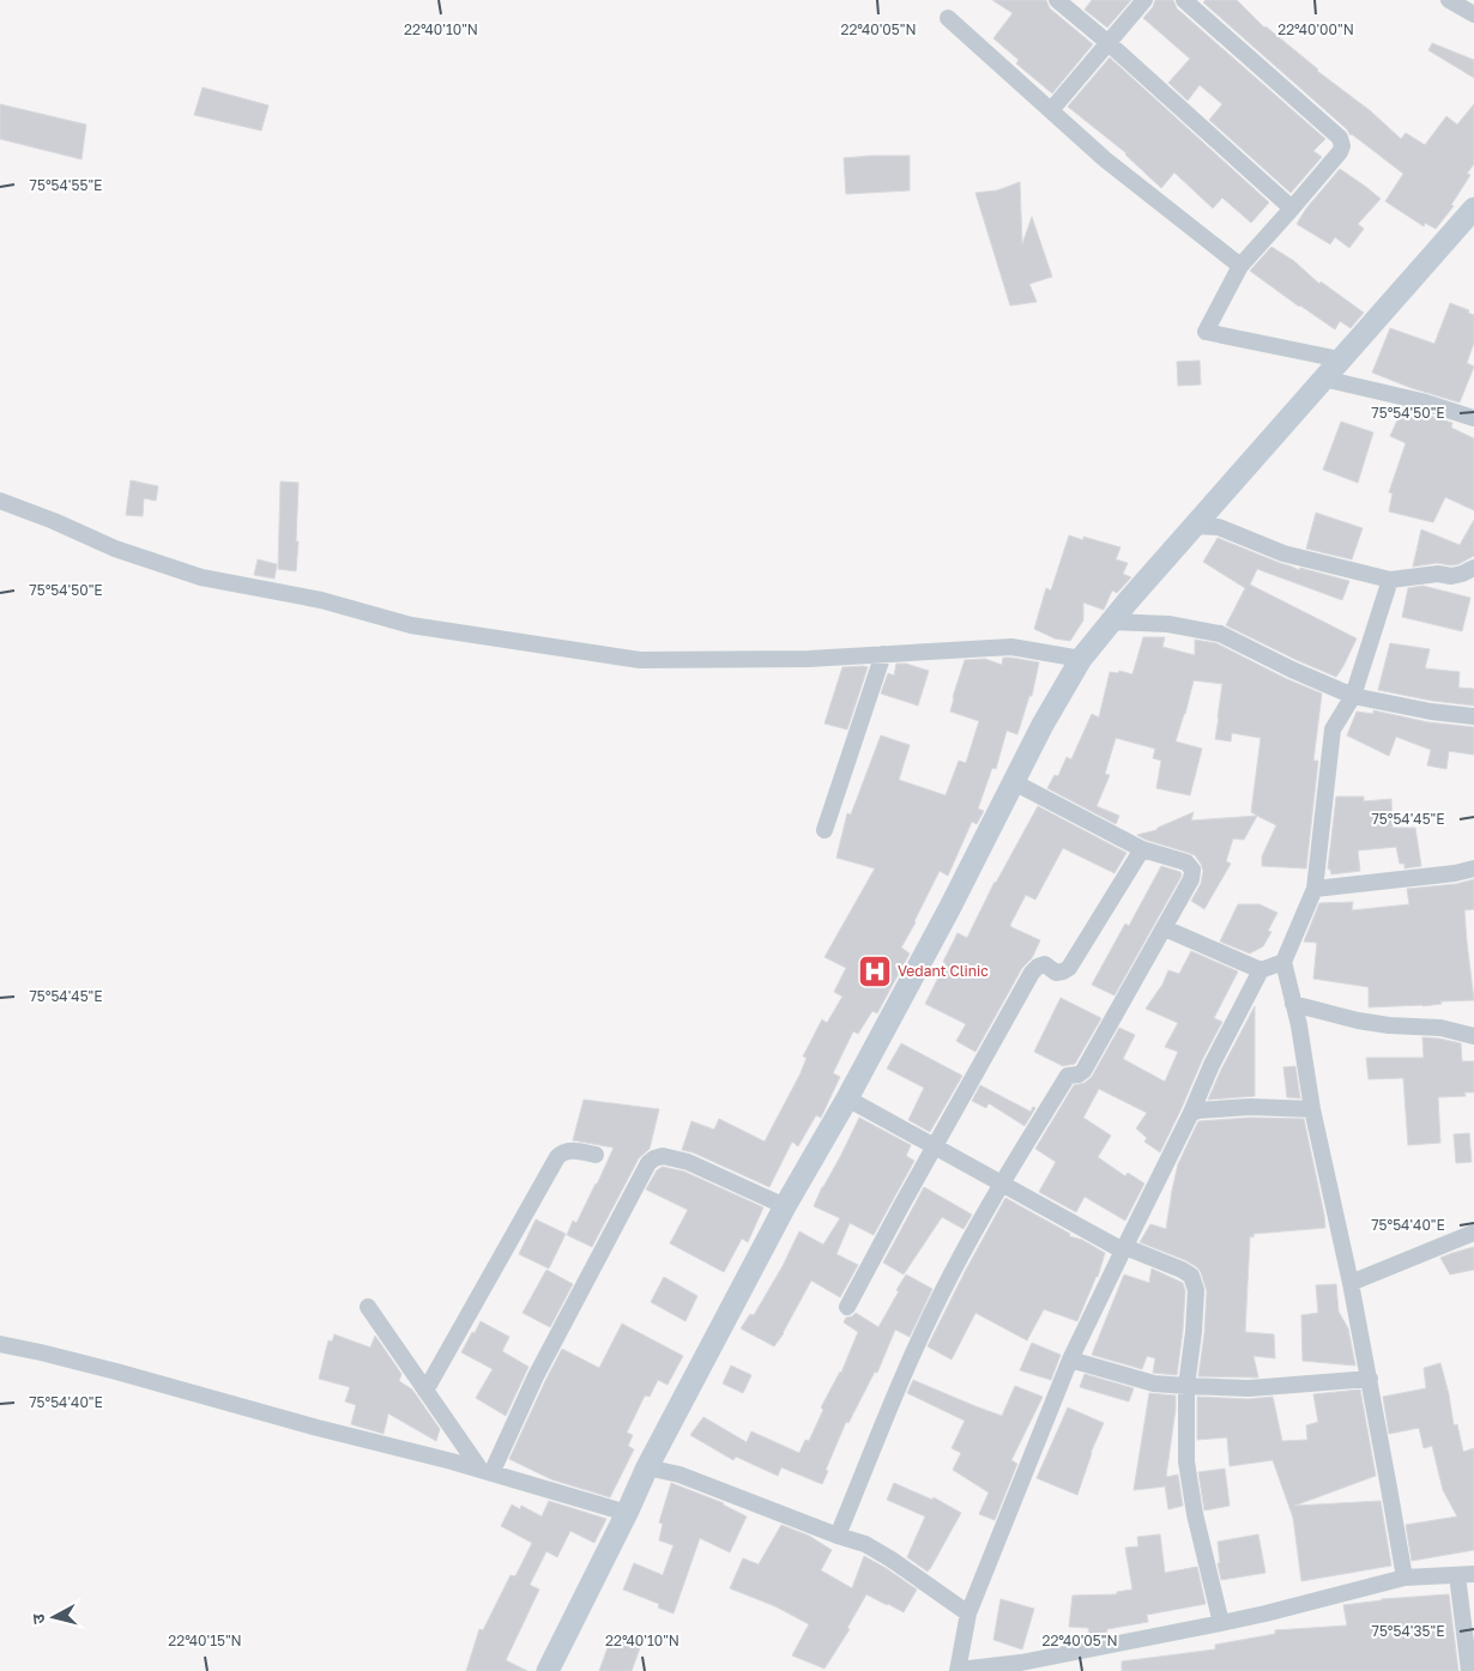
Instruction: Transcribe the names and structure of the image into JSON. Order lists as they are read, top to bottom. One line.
{"places":{"hospital":["Vedant Clinic"]},"north":"left","coordinates":["22°40'10\"N","22°40'05\"N","22°40'00\"N","75°54'55\"E","75°54'50\"E","75°54'45\"E","75°54'40\"E","75°54'35\"E","22°40'15\"N"]}
